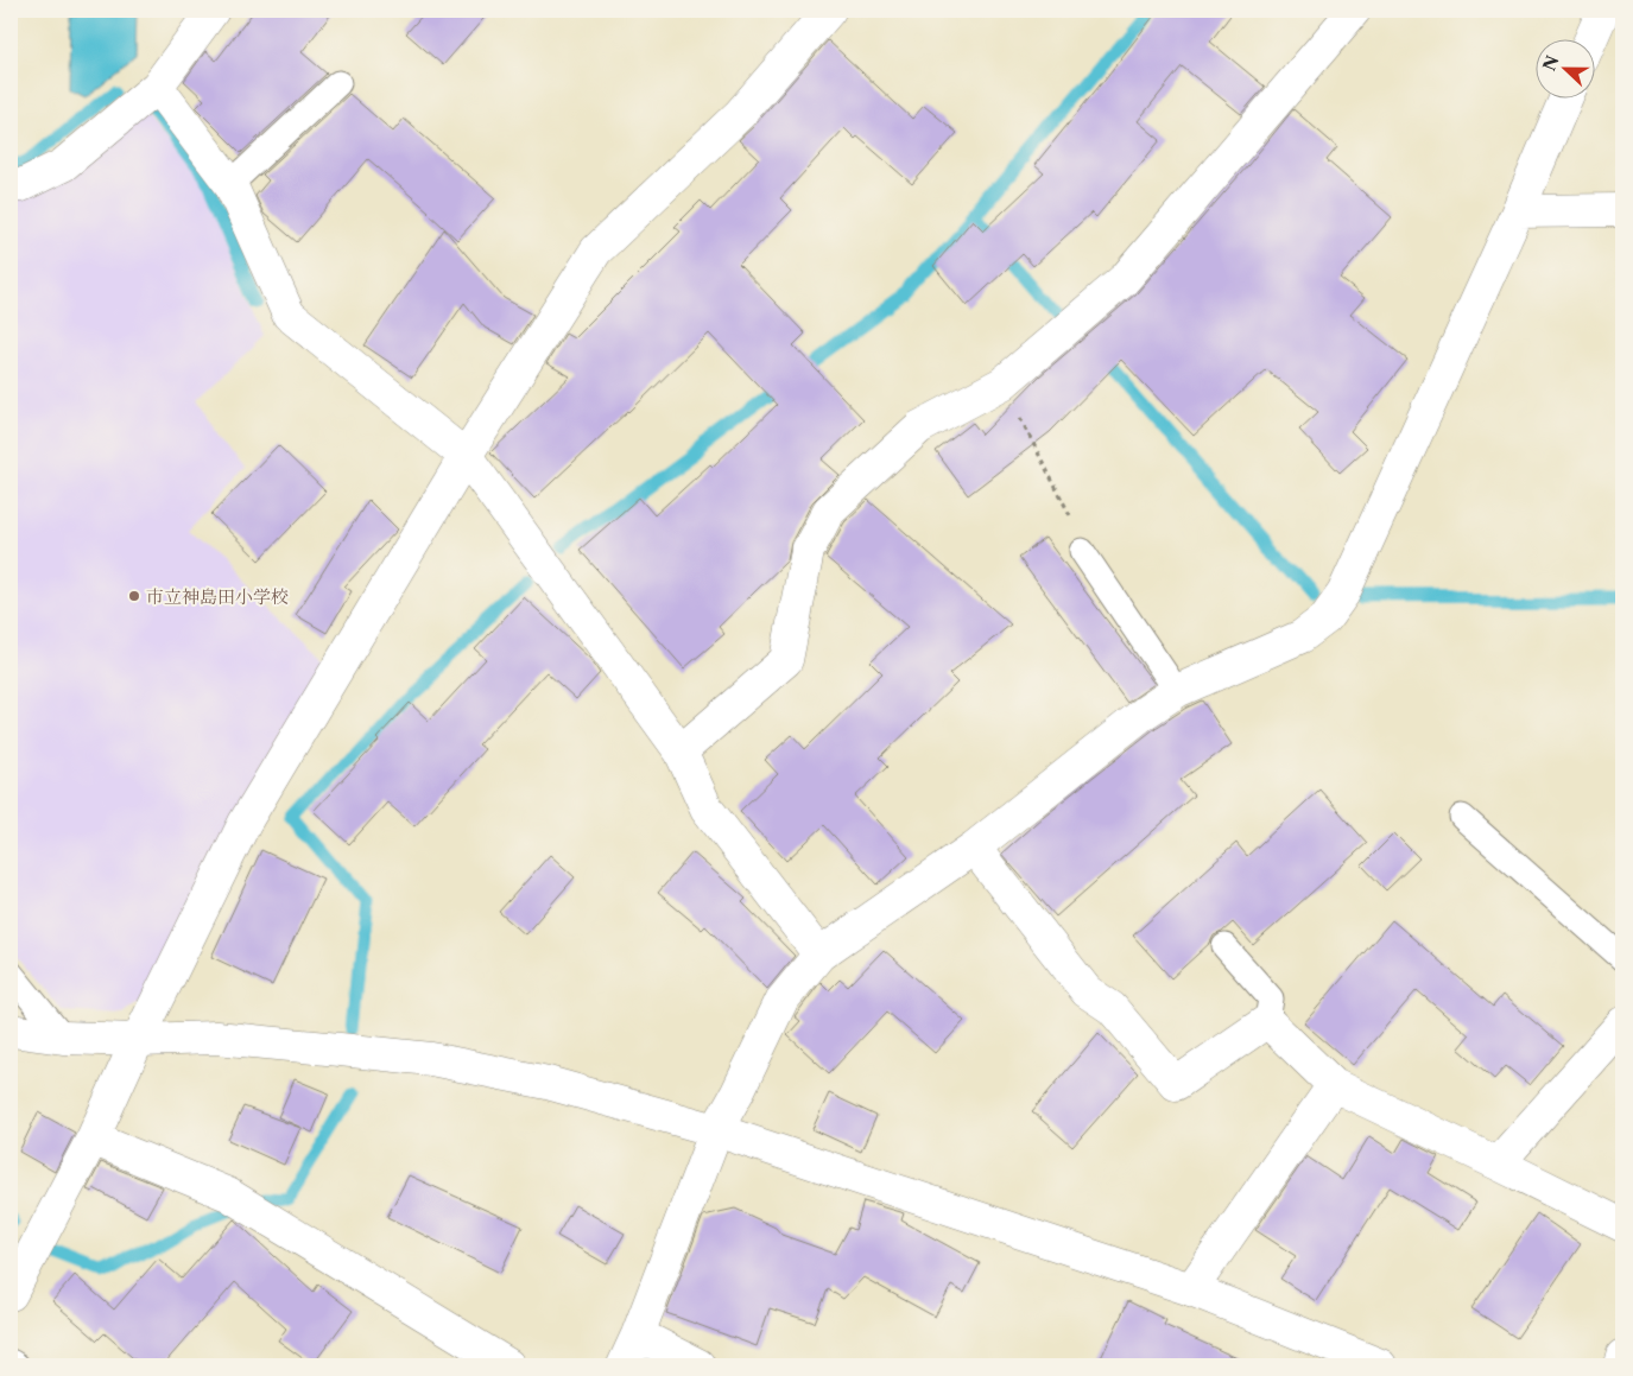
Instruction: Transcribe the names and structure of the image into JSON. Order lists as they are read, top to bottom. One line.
{"places":["市立神島田小学校"],"north":"left"}
